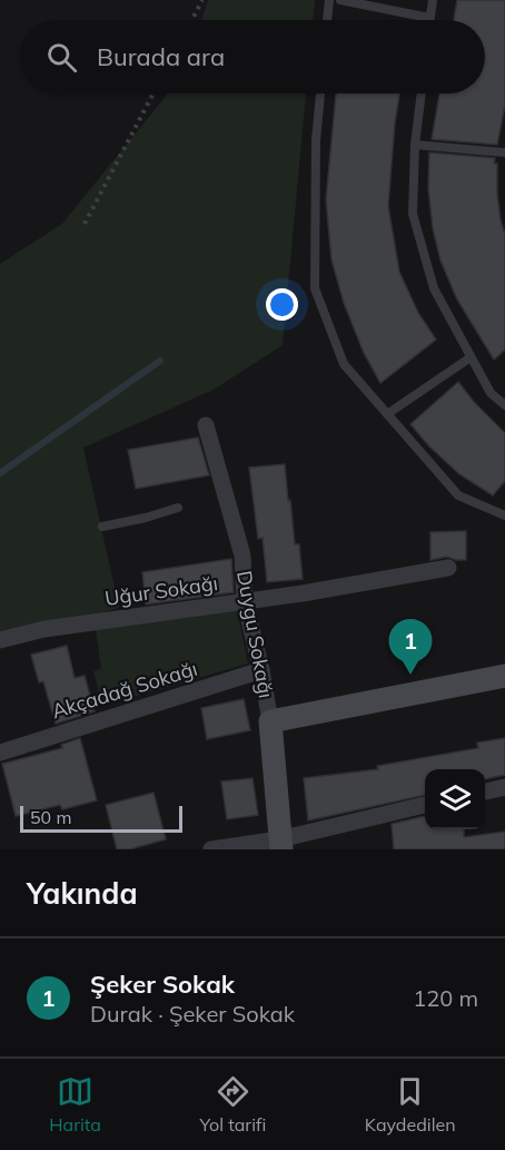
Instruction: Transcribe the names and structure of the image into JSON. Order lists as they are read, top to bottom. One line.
{"streets":{"street":["Uğur Sokağı","Duygu Sokağı","Akçadağ Sokağı"]},"crossings":[["Uğur Sokağı","Duygu Sokağı"],["Duygu Sokağı","Akçadağ Sokağı"]],"scale_bar":"50 m","page":{"search":"Burada ara","pins":"1","scale":"50 m","heading":"Yakında","list":[{"mark":"1","name":"Şeker Sokak","note":"Durak · Şeker Sokak","value":"120 m"}],"nav":["Harita","Yol tarifi","Kaydedilen"]}}
